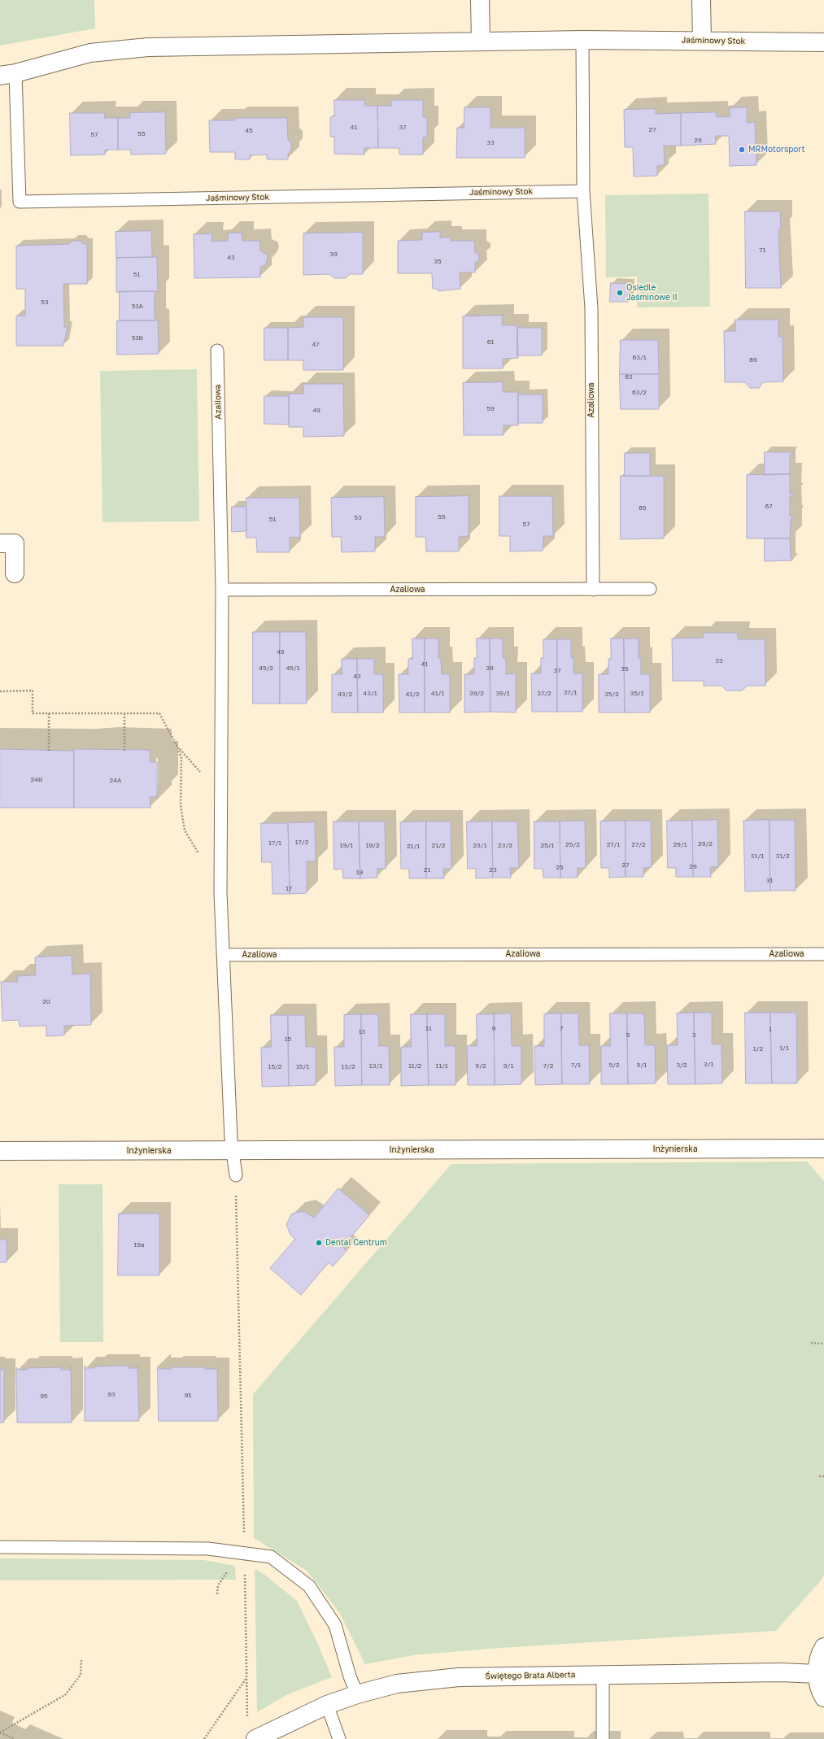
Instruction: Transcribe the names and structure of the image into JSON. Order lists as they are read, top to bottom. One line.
{"streets":{"street":["Jaśminowy Stok","Inżynierska","Świętego Brata Alberta"],"lane":["Azaliowa"]},"crossings":[["Jaśminowy Stok","Azaliowa"],["Azaliowa","Inżynierska"]],"places":["MRMotorsport","Osiedle Jaśminowe II","Dental Centrum"],"house_numbers":["41","37","27","45","55","57","29","33","71","39","43","35","51","53","51A","51B","61","47","63/1","69","63","63/2","59","49","67","65","55","53","51","57","45","33","41","45/2","45/1","39","35","37","43","37/1","43/1","41/1","39/2","39/1","37/2","35/1","43/2","41/2","35/2","24B","24A","17/2","17/1","29/2","25/2","27/1","27/2","29/1","19/1","19/2","21/2","23/1","23/2","25/1","21/1","31/1","31/2","27","29","25","21","23","19","31","17","20","11","9","7","1","13","5","3","15","1/1","1/2","3/1","7/1","5/2","5/1","3/2","13/1","11/2","11/1","9/2","9/1","7/2","15/2","15/1","13/2","19a","93","91","95"]}
